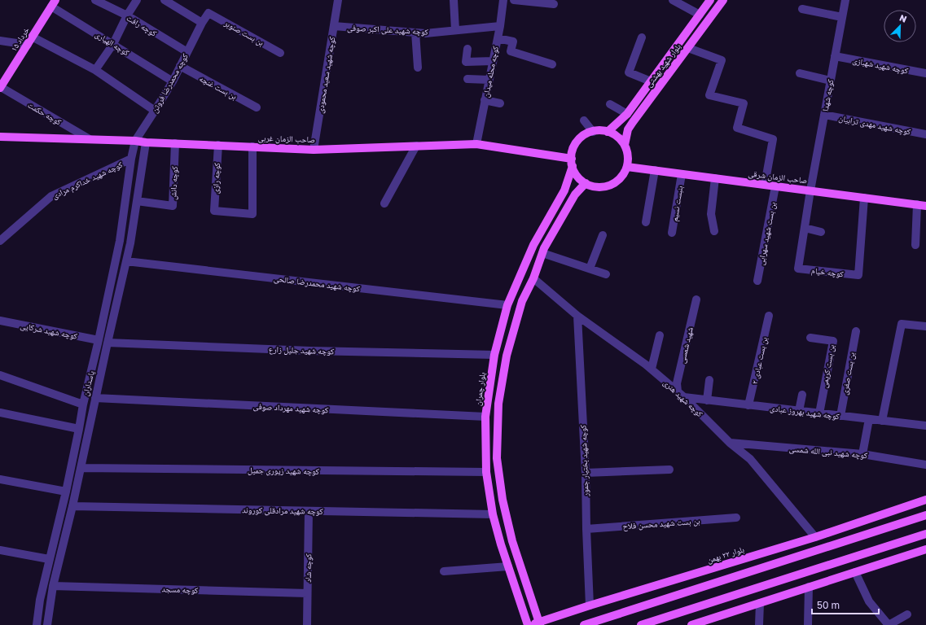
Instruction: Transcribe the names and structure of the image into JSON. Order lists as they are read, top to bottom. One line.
{"streets":{"main road":["۱۵ خرداد","بلوار شهید بهشتی","صاحب الزمان غربی","صاحب الزمان شرقی","بلوار چمران","بلوار ۲۲ بهمن"],"street":["کوچه رافت","کوچه شهید علی اکبر صوفی","بن بست صنوبر","کوچه الهیاری","کوچه شهید شهبازی","کوچه محله میدان","کوچه شهید سعید محمودی","کوچه محمدرضا فروتن","بن بست غنچه","کوچه شهدا","کوچه حکمت","کوچه شهید مهدی ترابیان","کوچه رازی","کوچه شهید خداکرم مرادی","کوچه دانش","بنبست نسیم","بن بست شهید سهرابی","کوچه خیام","کوچه شهید محمدرضا صالحی","کوچه شهید شرکایی","شهید شمسی","کوچه شهید جلیل زارع","بن بست عبادی ۲","بن بست کریمی","بن بست صفری","پاسداران","کوچه شهید هنری","کوچه شهید مهرداد صوفی","کوچه شهید بهروز عبادی","کوچه شهید نبی الله شمسی","کوچه شهید بختیار جمور","کوچه شهید زیوری جمیل","کوچه شهید مرادقلی کوروند","بن بست شهید محسن فلاح","کوچه شاد","کوچه مسجد"]},"crossings":[["کوچه رافت","کوچه محمدرضا فروتن"],["کوچه شهید علی اکبر صوفی","کوچه محله میدان"],["کوچه شهید علی اکبر صوفی","کوچه شهید سعید محمودی"],["بن بست صنوبر","کوچه محمدرضا فروتن"],["۱۵ خرداد","کوچه الهیاری"],["۱۵ خرداد","کوچه حکمت"],["کوچه الهیاری","کوچه محمدرضا فروتن"],["بلوار شهید بهشتی","صاحب الزمان غربی"],["بلوار شهید بهشتی","صاحب الزمان شرقی"],["بلوار شهید بهشتی","بلوار چمران"],["کوچه شهید شهبازی","کوچه شهدا"],["کوچه محله میدان","صاحب الزمان غربی"],["کوچه شهید سعید محمودی","صاحب الزمان غربی"],["کوچه محمدرضا فروتن","بن بست غنچه"],["کوچه محمدرضا فروتن","صاحب الزمان غربی"],["کوچه محمدرضا فروتن","پاسداران"],["کوچه شهدا","کوچه شهید مهدی ترابیان"],["کوچه شهدا","صاحب الزمان شرقی"],["کوچه شهدا","کوچه خیام"],["کوچه حکمت","صاحب الزمان غربی"],["صاحب الزمان غربی","صاحب الزمان شرقی"],["صاحب الزمان غربی","کوچه رازی"],["صاحب الزمان غربی","کوچه دانش"],["صاحب الزمان غربی","پاسداران"],["صاحب الزمان غربی","بلوار چمران"],["صاحب الزمان شرقی","بنبست نسیم"],["صاحب الزمان شرقی","بن بست شهید سهرابی"],["صاحب الزمان شرقی","کوچه خیام"],["صاحب الزمان شرقی","بلوار چمران"],["کوچه شهید خداکرم مرادی","پاسداران"],["کوچه دانش","پاسداران"],["کوچه شهید محمدرضا صالحی","پاسداران"],["کوچه شهید محمدرضا صالحی","بلوار چمران"],["کوچه شهید شرکایی","پاسداران"],["شهید شمسی","کوچه شهید هنری"],["کوچه شهید جلیل زارع","پاسداران"],["کوچه شهید جلیل زارع","بلوار چمران"],["بن بست عبادی ۲","کوچه شهید بهروز عبادی"],["بن بست کریمی","کوچه شهید بهروز عبادی"],["بن بست صفری","کوچه شهید بهروز عبادی"],["پاسداران","کوچه شهید مهرداد صوفی"],["پاسداران","کوچه شهید زیوری جمیل"],["پاسداران","کوچه شهید مرادقلی کوروند"],["پاسداران","کوچه مسجد"],["بلوار چمران","کوچه شهید مهرداد صوفی"],["بلوار چمران","کوچه شهید زیوری جمیل"],["بلوار چمران","کوچه شهید مرادقلی کوروند"],["بلوار چمران","بلوار ۲۲ بهمن"],["کوچه شهید هنری","کوچه شهید بهروز عبادی"],["کوچه شهید هنری","کوچه شهید نبی الله شمسی"],["کوچه شهید هنری","کوچه شهید بختیار جمور"],["کوچه شهید هنری","بلوار ۲۲ بهمن"],["کوچه شهید بختیار جمور","بن بست شهید محسن فلاح"],["کوچه شهید بختیار جمور","بلوار ۲۲ بهمن"],["کوچه شهید مرادقلی کوروند","کوچه شاد"],["کوچه شاد","کوچه مسجد"]],"scale_bar":"50 m","north":"top right"}
